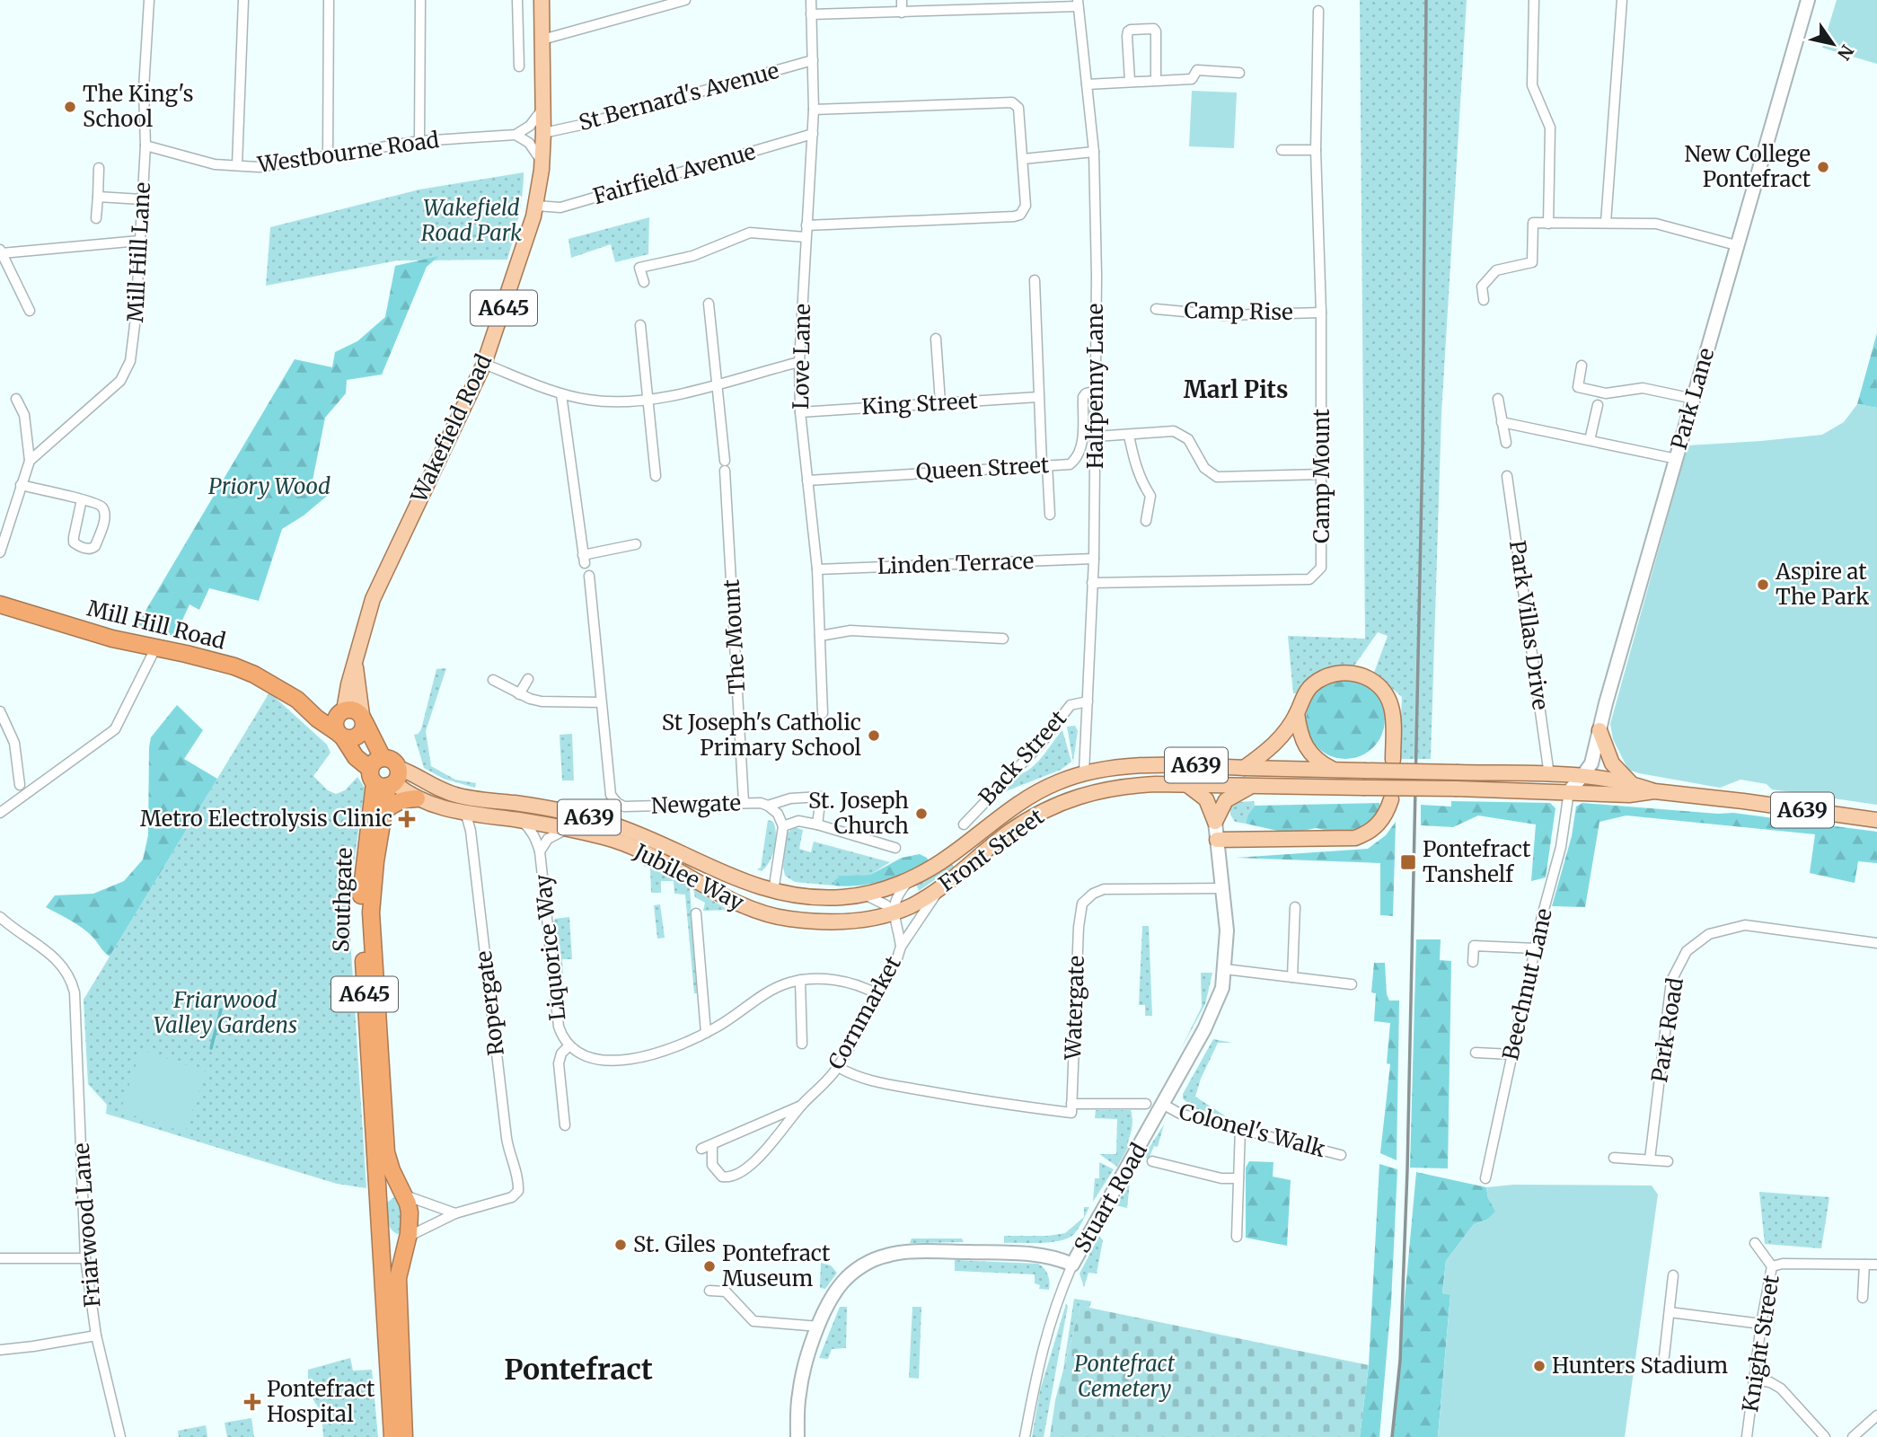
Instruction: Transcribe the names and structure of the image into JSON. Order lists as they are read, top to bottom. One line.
{"streets":{"highway":["A645","Mill Hill Road","A639","Southgate"],"main road":["Wakefield Road","Front Street","Jubilee Way"],"street":["St Bernard's Avenue","Westbourne Road","Fairfield Avenue","Mill Hill Lane","Camp Rise","Love Lane","Halfpenny Lane","Park Lane","King Street","Queen Street","Camp Mount","Linden Terrace","Park Villas Drive","The Mount","Back Street","Newgate","Liquorice Way","Beechnut Lane","Ropergate","Watergate","Cornmarket","Park Road","Colonel's Walk","Stuart Road","Friarwood Lane","Knight Street"]},"crossings":[["St Bernard's Avenue","Love Lane"],["St Bernard's Avenue","Wakefield Road"],["Westbourne Road","Mill Hill Lane"],["Fairfield Avenue","Love Lane"],["Fairfield Avenue","Wakefield Road"],["Camp Rise","Camp Mount"],["Love Lane","King Street"],["Love Lane","Queen Street"],["Love Lane","Linden Terrace"],["Halfpenny Lane","Queen Street"],["Halfpenny Lane","Camp Mount"],["Halfpenny Lane","Linden Terrace"],["Halfpenny Lane","Back Street"],["Halfpenny Lane","Front Street"],["Park Lane","A639"],["Park Lane","Front Street"],["Park Lane","Beechnut Lane"],["Wakefield Road","Mill Hill Road"],["Wakefield Road","A639"],["Mill Hill Road","A639"],["Park Villas Drive","A639"],["The Mount","Newgate"],["A639","Front Street"],["A639","Jubilee Way"],["A639","Southgate"],["A639","Beechnut Lane"],["Front Street","Jubilee Way"],["Front Street","Beechnut Lane"],["Front Street","Cornmarket"],["Jubilee Way","Southgate"],["Jubilee Way","Liquorice Way"],["Jubilee Way","Ropergate"],["Liquorice Way","Cornmarket"],["Watergate","Stuart Road"],["Colonel's Walk","Stuart Road"]],"districts":["Marl Pits","Pontefract"],"parks":["Wakefield Road Park","Priory Wood","Friarwood Valley Gardens","Pontefract Cemetery"],"places":{"other":["The King's School","New College Pontefract","Aspire at The Park","St Joseph's Catholic Primary School","St. Joseph Church","St. Giles","Pontefract Museum","Hunters Stadium"],"health":["Metro Electrolysis Clinic","Pontefract Hospital"],"transit":["Pontefract Tanshelf"]},"north":"bottom right"}
